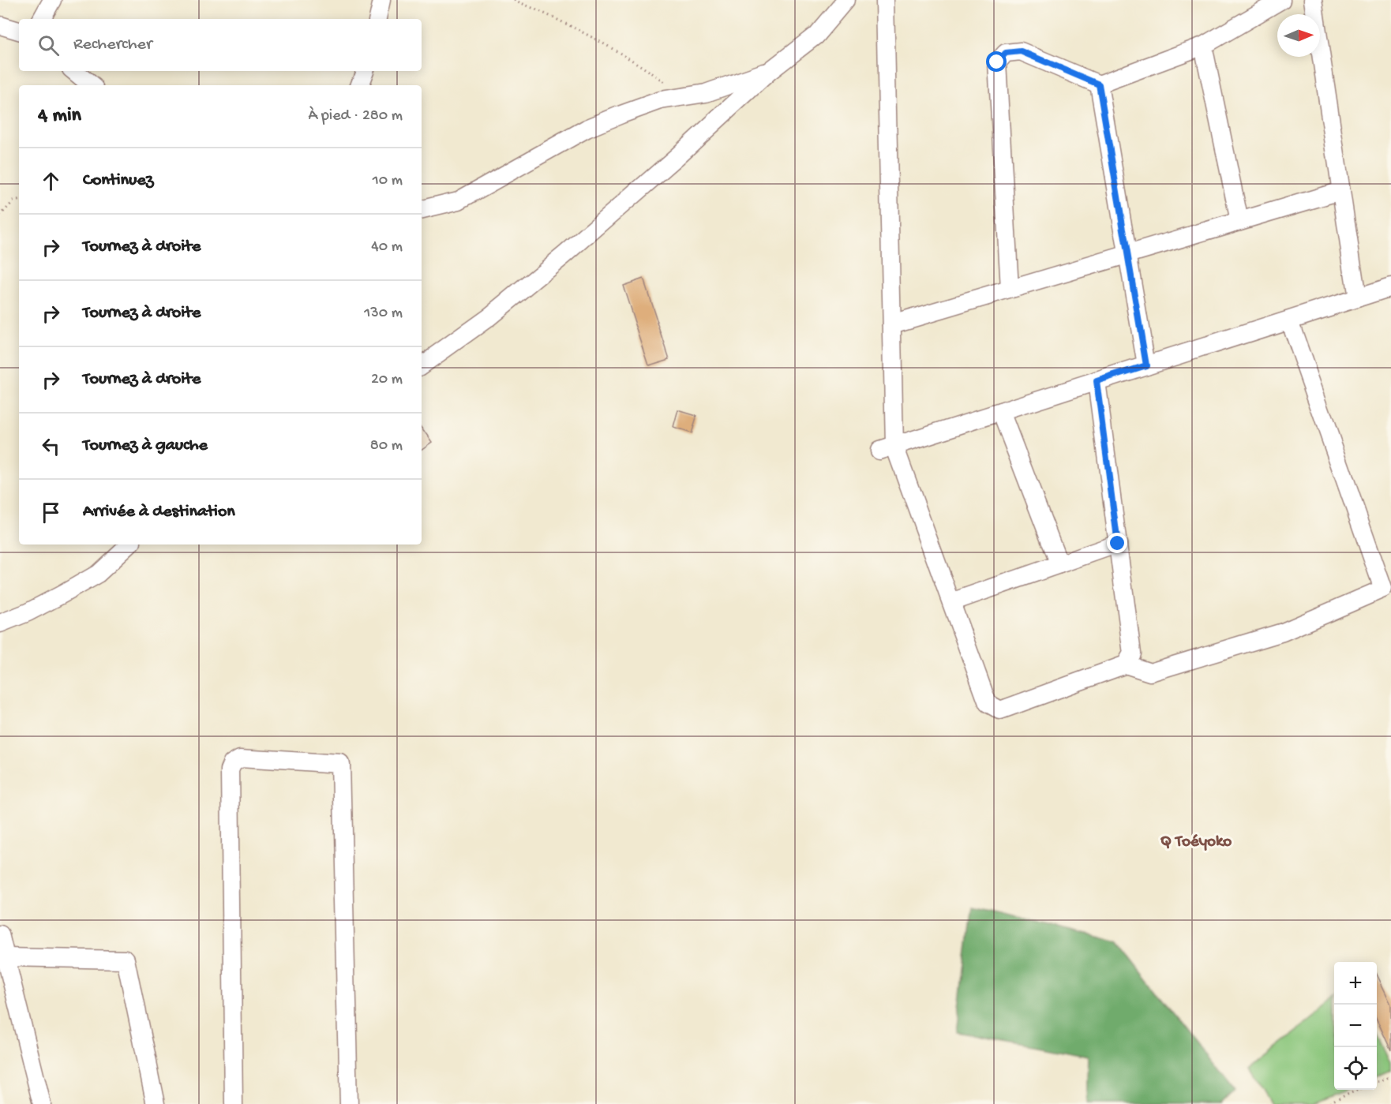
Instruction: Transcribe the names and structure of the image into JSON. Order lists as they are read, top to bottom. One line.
{"districts":["Q Toéyoko"],"north":"right","page":{"search":"Rechercher","heading":["4 min","À pied · 280 m"],"list":[["Continuez","10 m"],["Tournez à droite","40 m"],["Tournez à droite","130 m"],["Tournez à droite","20 m"],["Tournez à gauche","80 m"],"Arrivée à destination"],"map_buttons":["+","−"]}}
